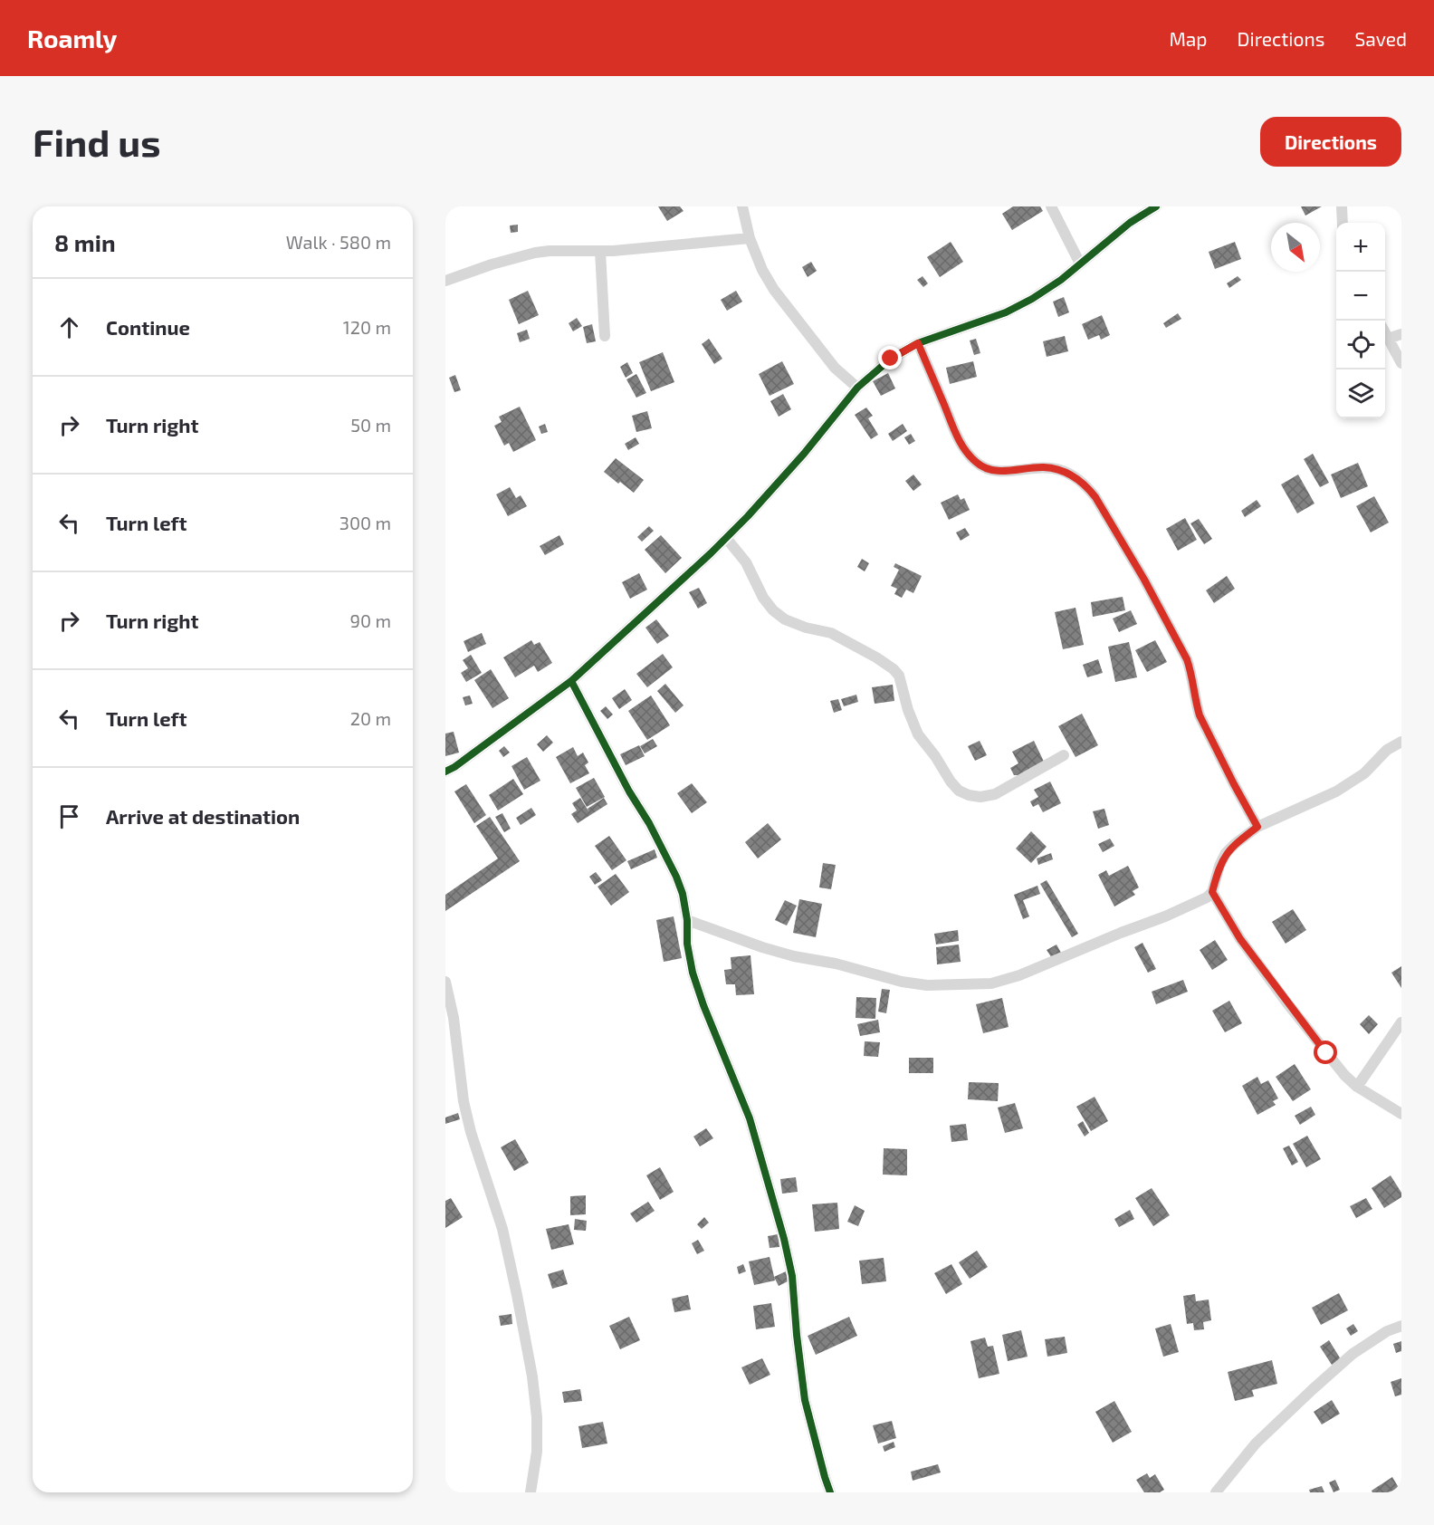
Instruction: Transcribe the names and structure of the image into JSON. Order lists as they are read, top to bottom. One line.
{"north":"bottom right","page":{"header":"Roamly","nav":["Map","Directions","Saved"],"buttons":"Directions","title":"Find us","heading":["8 min","Walk · 580 m"],"map_buttons":["+","−"],"list":[["Continue","120 m"],["Turn right","50 m"],["Turn left","300 m"],["Turn right","90 m"],["Turn left","20 m"],"Arrive at destination"]}}
